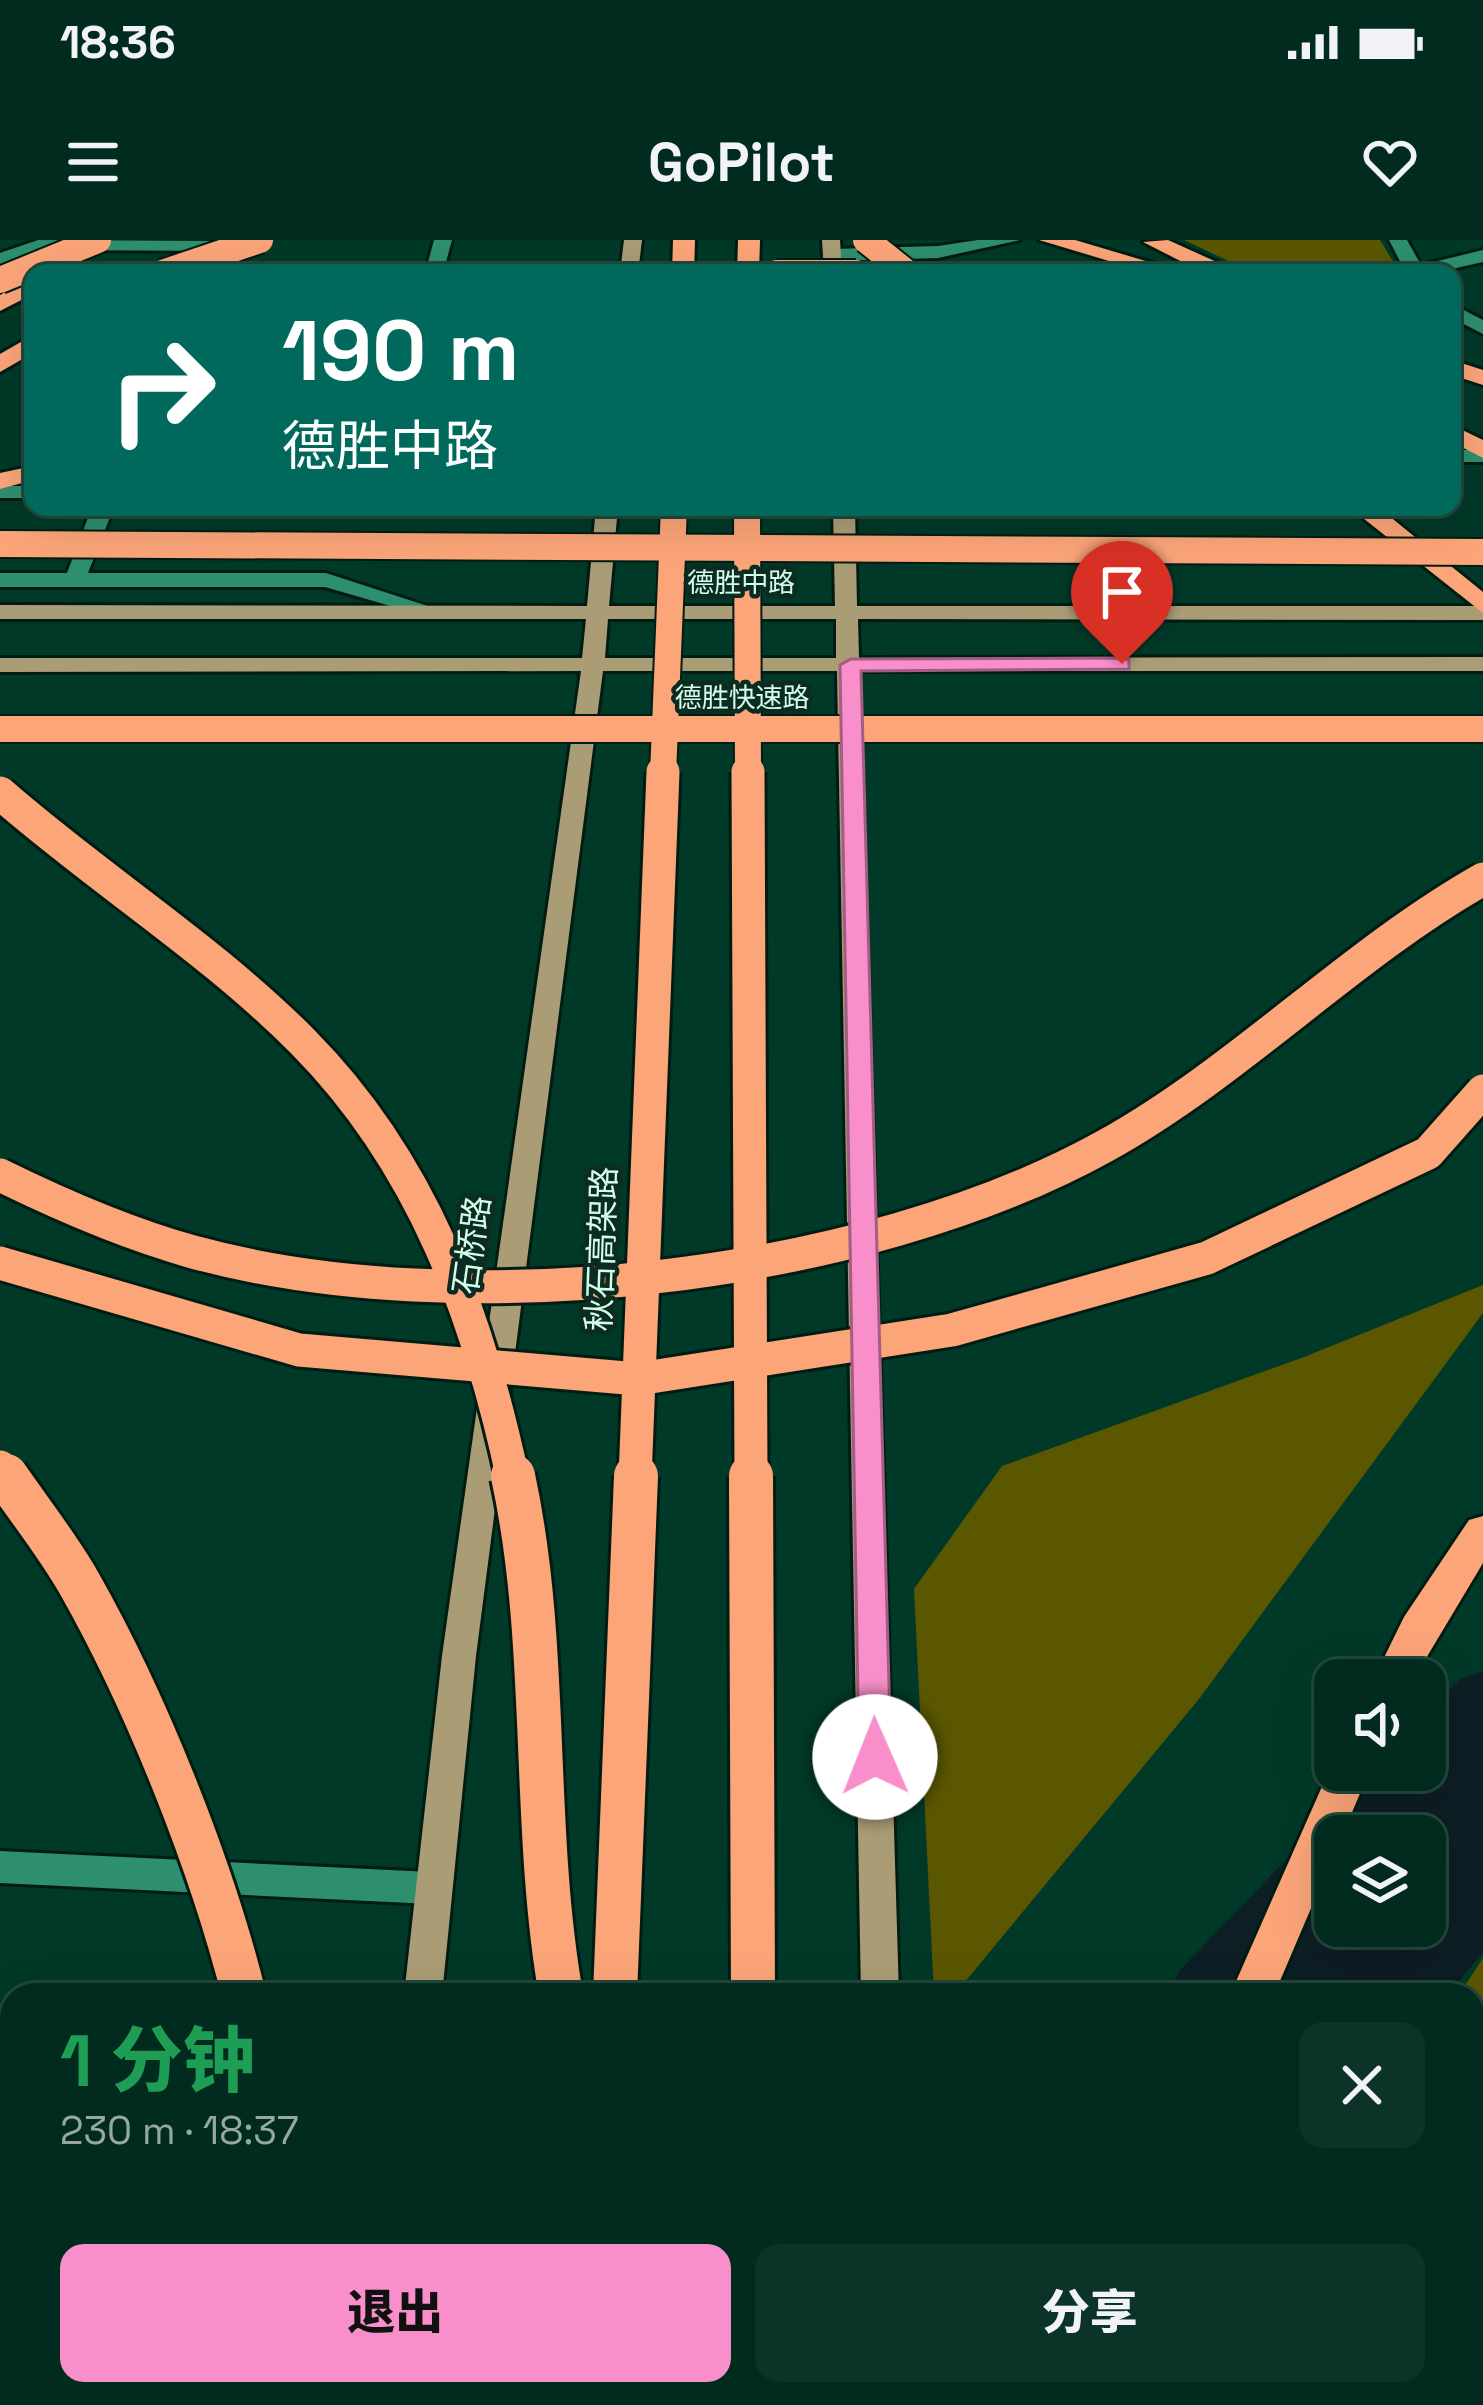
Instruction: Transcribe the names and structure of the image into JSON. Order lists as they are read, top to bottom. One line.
{"streets":{"highway":["德胜快速路","秋石高架路"],"main road":["德胜中路","石桥路"]},"crossings":[["德胜中路","石桥路"]],"page":{"status":"18:36","header":"GoPilot","turn":["190 m","德胜中路"],"heading":["1 分钟","230 m · 18:37"],"buttons":["退出","分享"]}}
